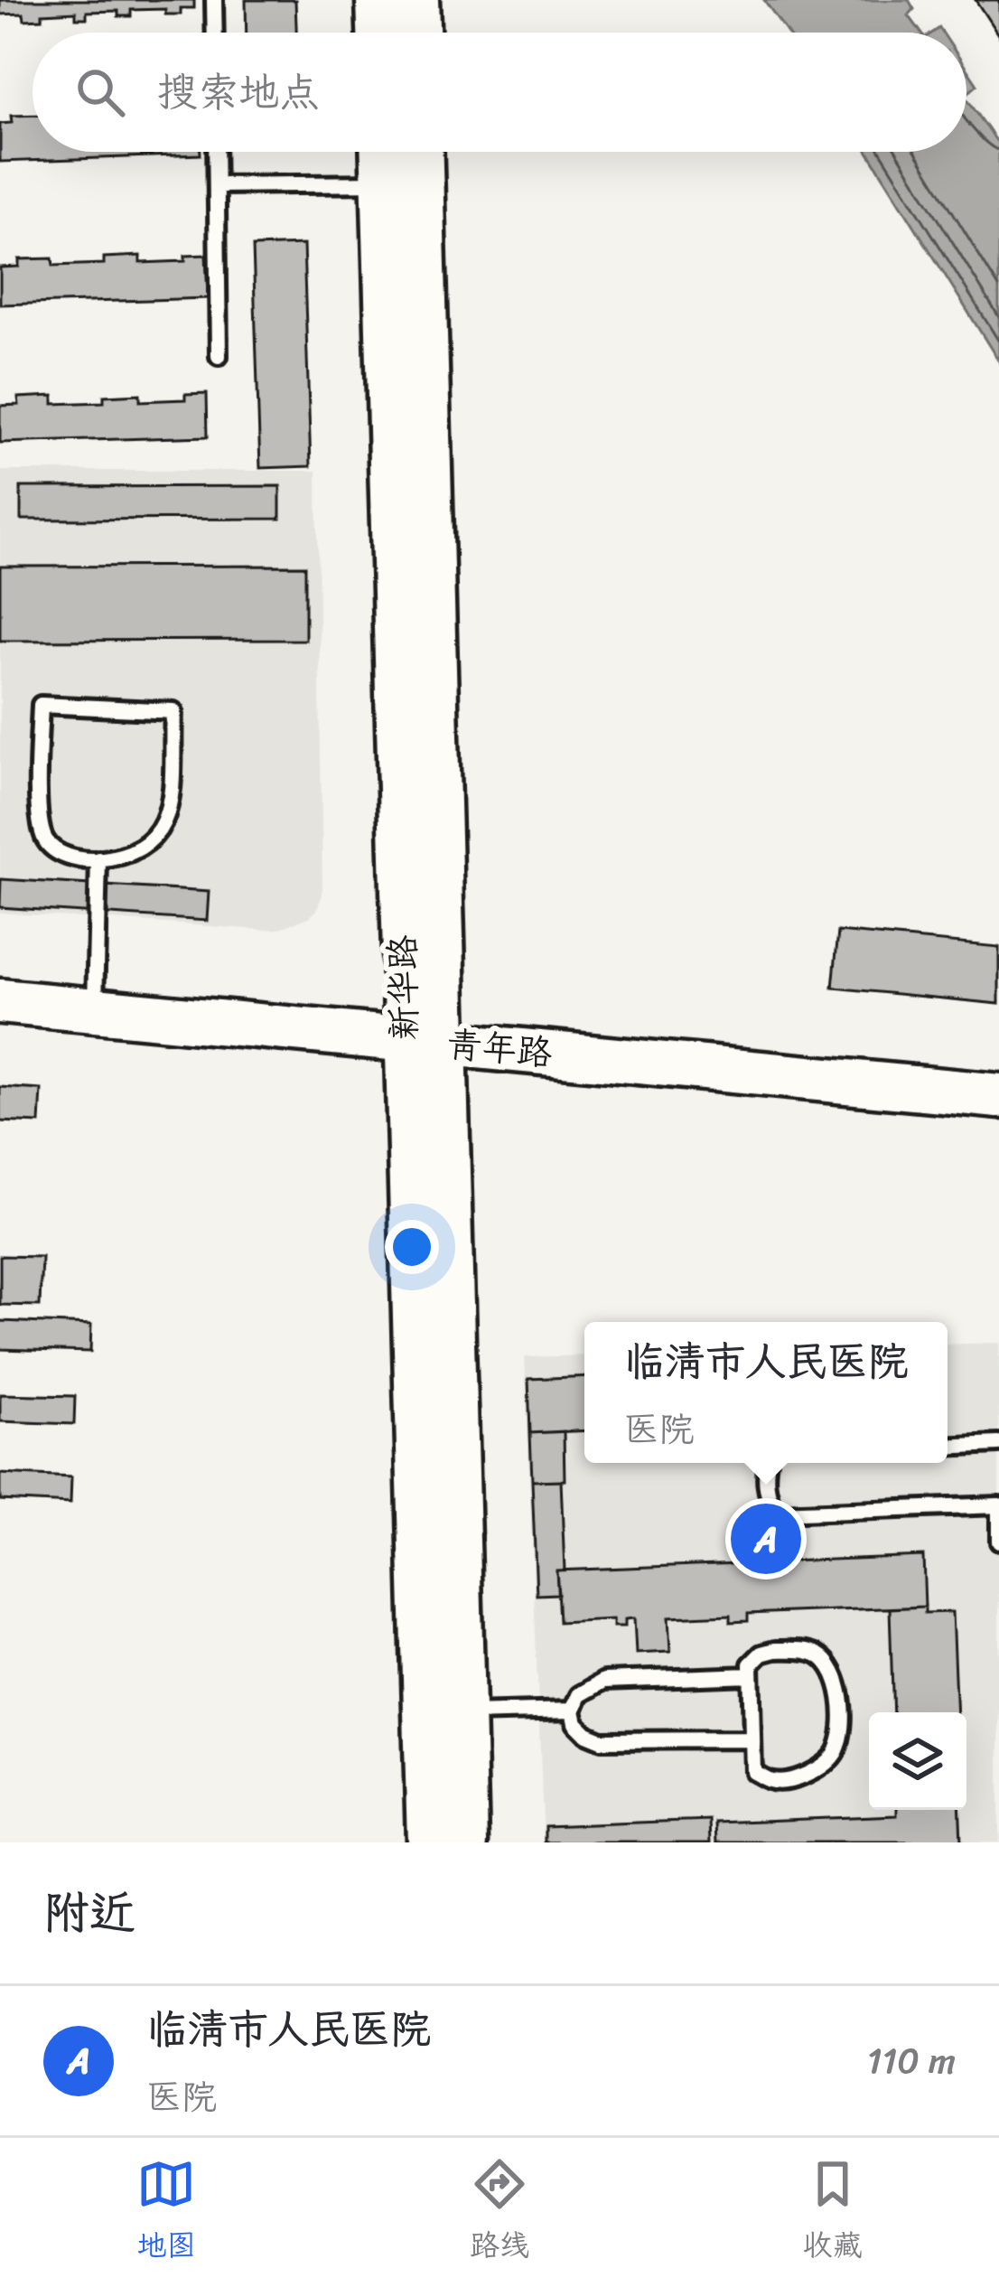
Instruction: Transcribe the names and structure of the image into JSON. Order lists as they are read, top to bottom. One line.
{"streets":{"main road":["新华路","青年路"]},"crossings":[["新华路","青年路"]],"page":{"search":"搜索地点","popup":["临清市人民医院","医院"],"pins":"A","heading":"附近","list":[{"mark":"A","name":"临清市人民医院","note":"医院","value":"110 m"}],"nav":["地图","路线","收藏"]}}
